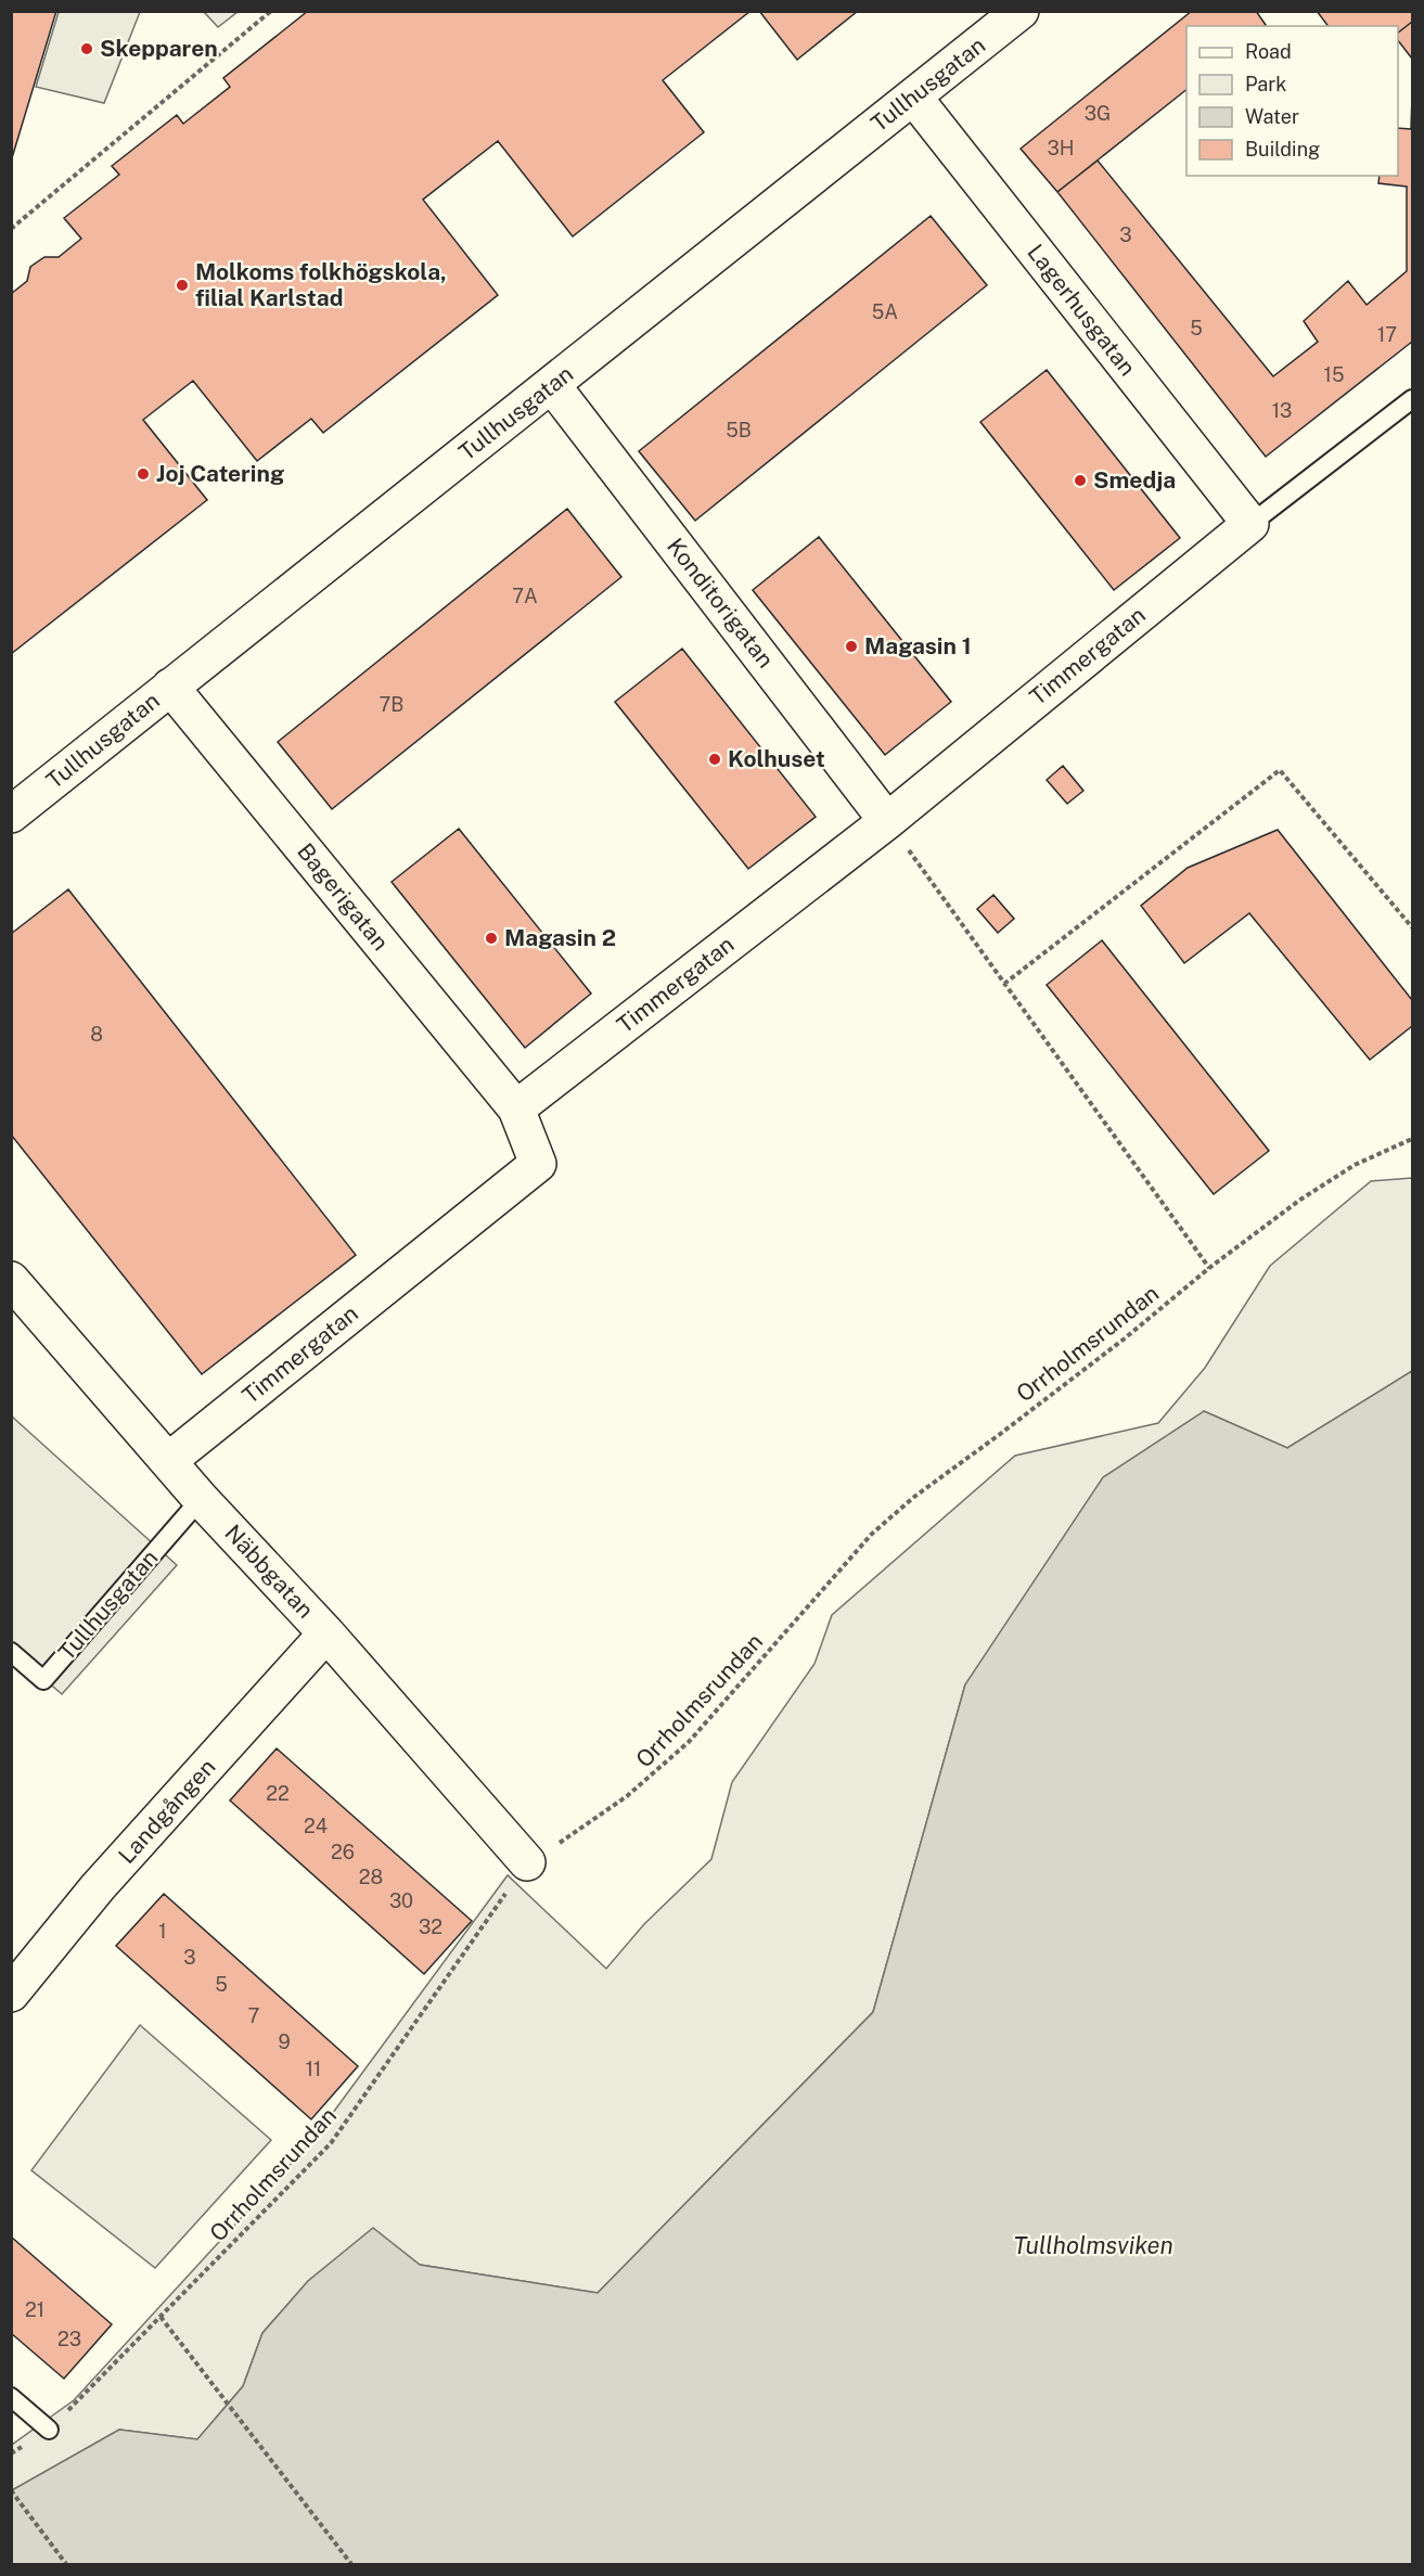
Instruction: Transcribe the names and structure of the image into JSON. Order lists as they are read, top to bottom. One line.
{"streets":{"street":["Tullhusgatan","Lagerhusgatan","Konditorigatan","Timmergatan","Bagerigatan","Näbbgatan","Landgången"],"path":["Orrholmsrundan"]},"crossings":[["Tullhusgatan","Lagerhusgatan"],["Tullhusgatan","Konditorigatan"],["Tullhusgatan","Bagerigatan"],["Tullhusgatan","Näbbgatan"],["Lagerhusgatan","Timmergatan"],["Konditorigatan","Timmergatan"],["Timmergatan","Bagerigatan"],["Timmergatan","Näbbgatan"],["Orrholmsrundan","Näbbgatan"],["Näbbgatan","Landgången"]],"water":["Tullholmsviken"],"places":["Skepparen","Molkoms folkhögskola, filial Karlstad","Joj Catering","Smedja","Magasin 1","Kolhuset","Magasin 2"],"house_numbers":["3G","3H","3","5A","5","17","15","13","5B","7A","7B","8","22","24","26","28","30","32","1","3","5","7","9","11","21","23"],"legend":["Road","Park","Water","Building"]}
